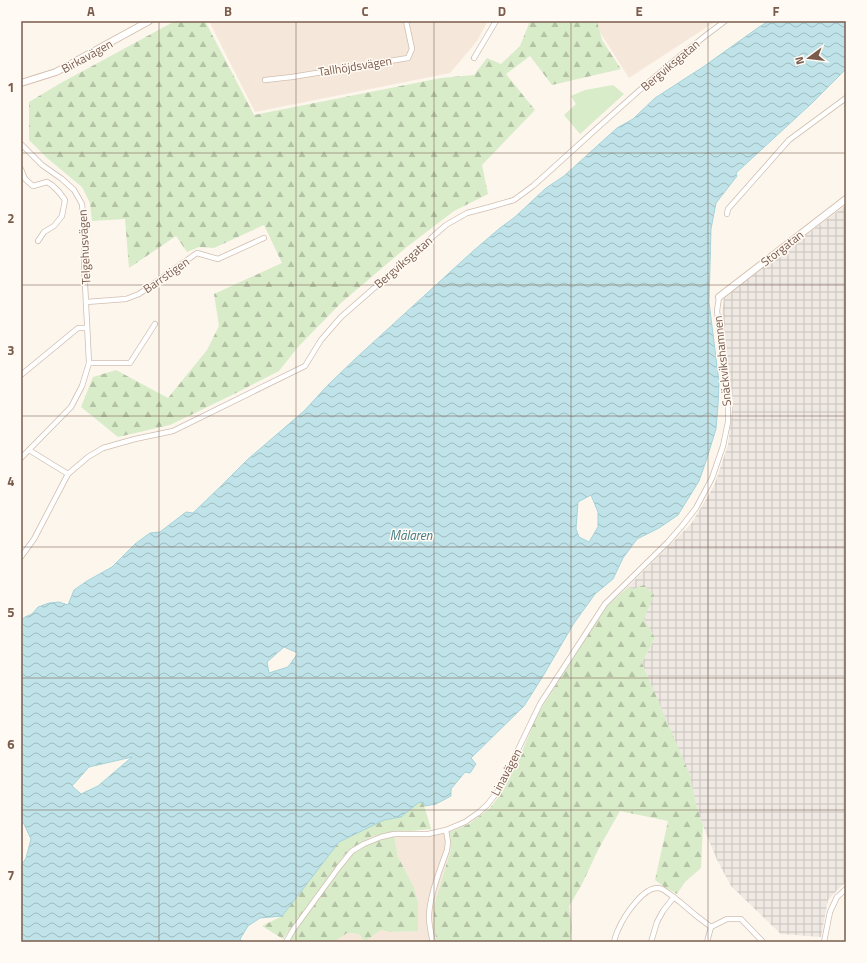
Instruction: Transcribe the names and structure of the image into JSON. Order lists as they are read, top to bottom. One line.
{"streets":{"street":["Birkavägen","Bergviksgatan","Tallhöjdsvägen","Telgehusvägen","Storgatan","Barrstigen","Snäckvikshamnen","Linavägen"]},"crossings":[["Telgehusvägen","Barrstigen"],["Storgatan","Snäckvikshamnen"],["Snäckvikshamnen","Linavägen"]],"water":["Mälaren"],"north":"left","grid":{"columns":["A","B","C","D","E","F"],"rows":["1","2","3","4","5","6","7"]}}
